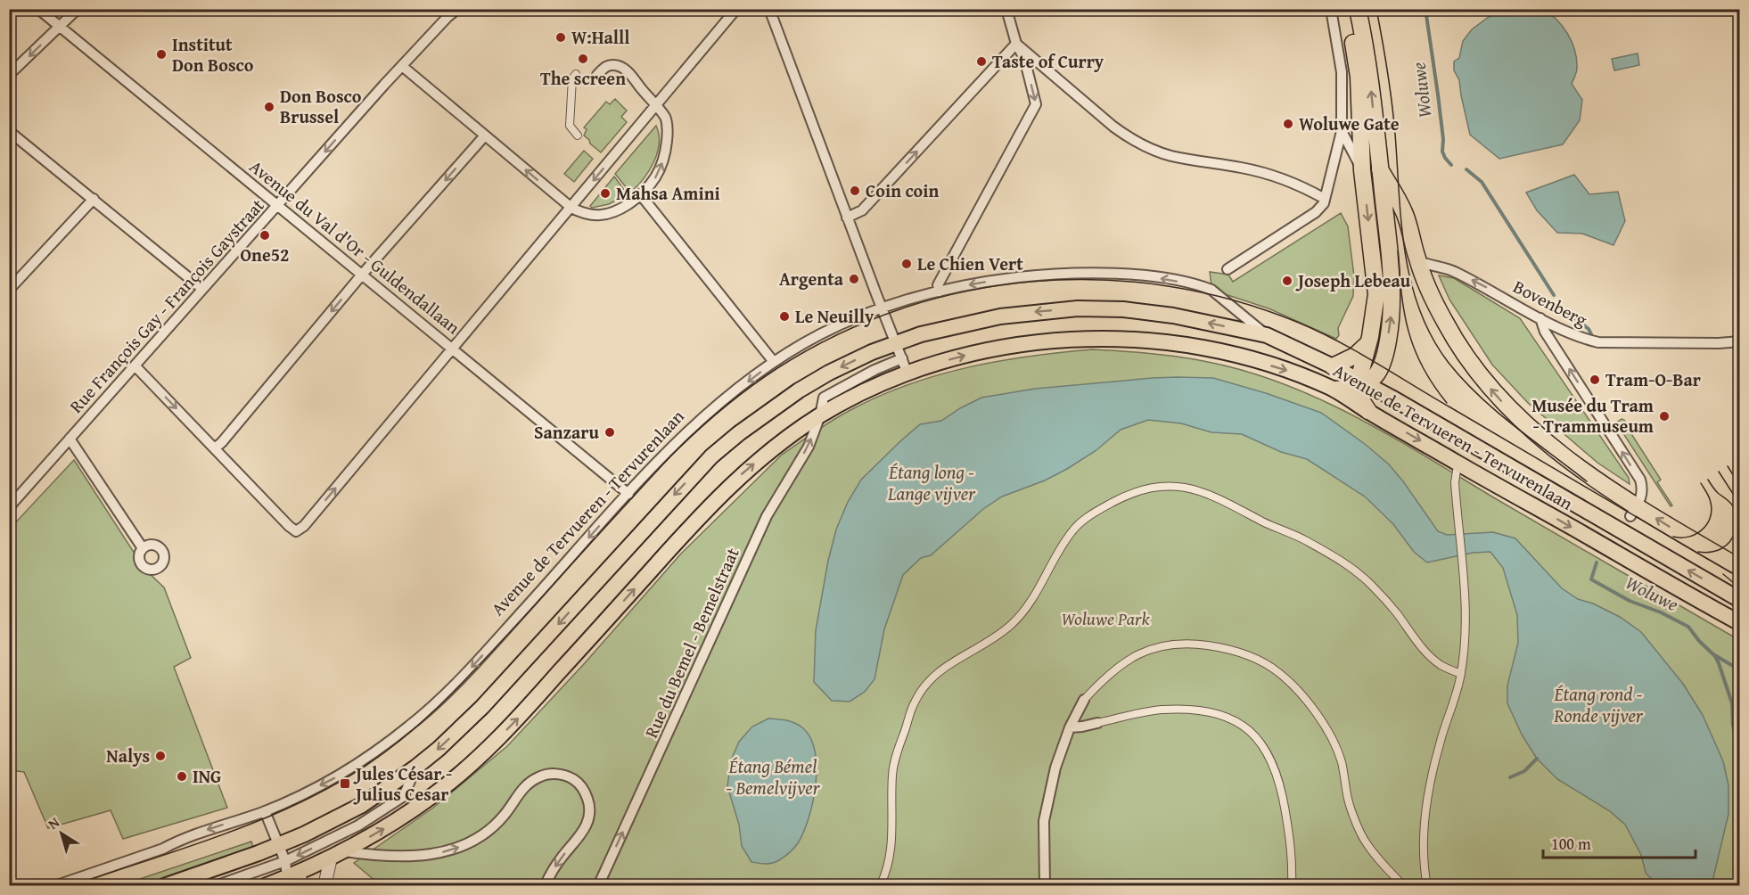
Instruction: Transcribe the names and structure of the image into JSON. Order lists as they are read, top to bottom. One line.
{"streets":{"highway":["Avenue de Tervueren - Tervurenlaan"],"street":["Avenue du Val d'Or - Guldendallaan","Bovenberg","Rue François Gay - François Gaystraat","Rue du Bemel - Bemelstraat"]},"crossings":[["Avenue du Val d'Or - Guldendallaan","Rue François Gay - François Gaystraat"],["Avenue du Val d'Or - Guldendallaan","Avenue de Tervueren - Tervurenlaan"],["Bovenberg","Avenue de Tervueren - Tervurenlaan"],["Avenue de Tervueren - Tervurenlaan","Rue du Bemel - Bemelstraat"]],"one_way":["Bovenberg","Rue du Bemel - Bemelstraat"],"water":["Woluwe","Étang long - Lange vijver","Étang rond - Ronde vijver","Étang Bémel - Bemelvijver"],"parks":["Woluwe Park"],"places":{"other":["W:Halll","Institut Don Bosco","The screen","Taste of Curry","Don Bosco Brussel","Woluwe Gate","Coin coin","Mahsa Amini","One52","Le Chien Vert","Argenta","Joseph Lebeau","Le Neuilly","Tram-O-Bar","Musée du Tram - Trammuseum","Sanzaru","Nalys","ING"],"transit":["Jules César - Julius Cesar"]},"scale_bar":"100 m","north":"top left"}
